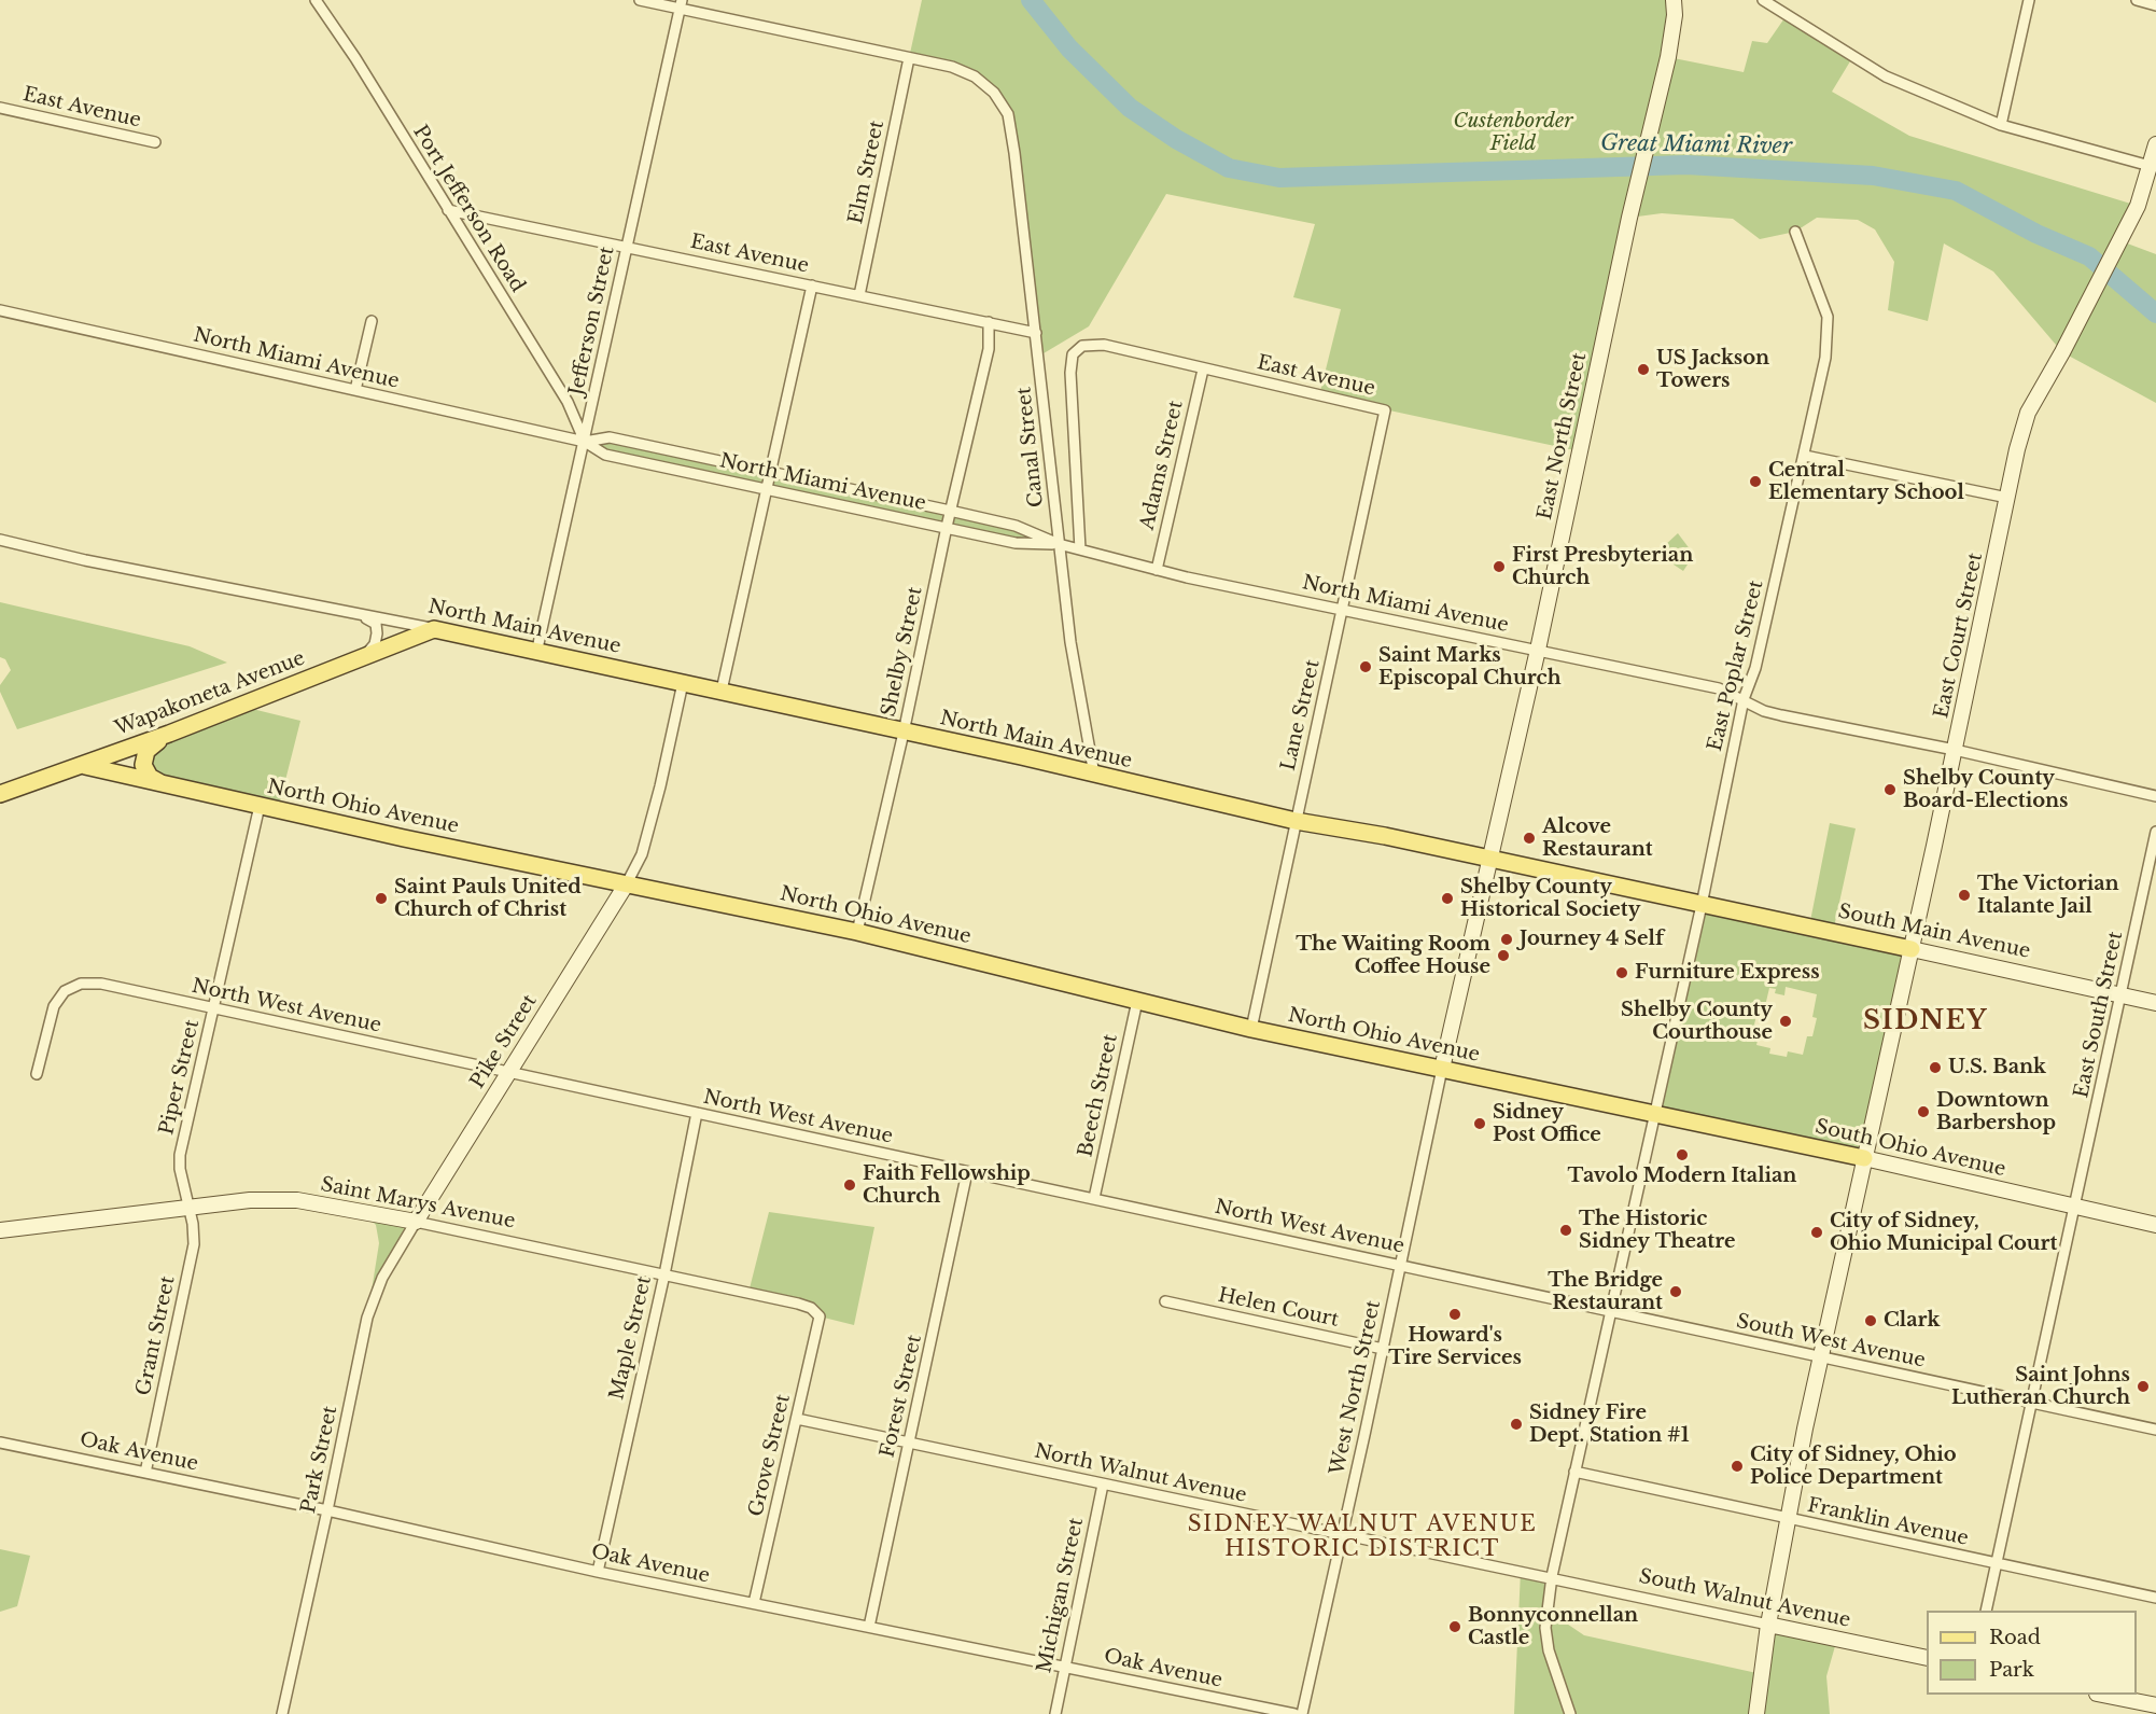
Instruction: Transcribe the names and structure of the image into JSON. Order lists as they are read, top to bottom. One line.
{"streets":{"main road":["East North Street","North Main Avenue","East Court Street","Wapakoneta Avenue","North Ohio Avenue","South Main Avenue","Pike Street","South Ohio Avenue","Saint Marys Avenue","South Walnut Avenue"],"street":["East Avenue","Elm Street","Port Jefferson Road","Jefferson Street","North Miami Avenue","Canal Street","Adams Street","Shelby Street","East Poplar Street","Lane Street","North West Avenue","East South Street","Piper Street","Beech Street","Helen Court","Grant Street","Maple Street","South West Avenue","West North Street","Forest Street","Oak Avenue","Grove Street","Park Street","North Walnut Avenue","Franklin Avenue","Michigan Street"]},"crossings":[["East Avenue","Elm Street"],["East Avenue","Port Jefferson Road"],["East Avenue","Jefferson Street"],["East Avenue","North Miami Avenue"],["East Avenue","Canal Street"],["East Avenue","Adams Street"],["East Avenue","Shelby Street"],["East Avenue","Lane Street"],["Elm Street","Canal Street"],["Port Jefferson Road","Jefferson Street"],["Port Jefferson Road","North Miami Avenue"],["Jefferson Street","North Miami Avenue"],["Jefferson Street","North Main Avenue"],["North Miami Avenue","East North Street"],["North Miami Avenue","Canal Street"],["North Miami Avenue","Adams Street"],["North Miami Avenue","East Court Street"],["North Miami Avenue","Shelby Street"],["North Miami Avenue","East Poplar Street"],["North Miami Avenue","Lane Street"],["East North Street","North Main Avenue"],["East North Street","North Ohio Avenue"],["East North Street","West North Street"],["Canal Street","North Main Avenue"],["North Main Avenue","Shelby Street"],["North Main Avenue","East Poplar Street"],["North Main Avenue","Wapakoneta Avenue"],["North Main Avenue","Lane Street"],["North Main Avenue","South Main Avenue"],["East Court Street","South Main Avenue"],["East Court Street","South Ohio Avenue"],["East Court Street","South West Avenue"],["East Court Street","Franklin Avenue"],["East Court Street","South Walnut Avenue"],["Shelby Street","North Ohio Avenue"],["East Poplar Street","North Ohio Avenue"],["East Poplar Street","South Main Avenue"],["East Poplar Street","North West Avenue"],["East Poplar Street","South Ohio Avenue"],["East Poplar Street","South West Avenue"],["East Poplar Street","North Walnut Avenue"],["East Poplar Street","Franklin Avenue"],["East Poplar Street","South Walnut Avenue"],["Wapakoneta Avenue","North Ohio Avenue"],["Lane Street","North Ohio Avenue"],["North Ohio Avenue","Pike Street"],["North Ohio Avenue","Piper Street"],["North Ohio Avenue","Beech Street"],["North Ohio Avenue","South Ohio Avenue"],["North Ohio Avenue","West North Street"],["South Main Avenue","East South Street"],["North West Avenue","Pike Street"],["North West Avenue","Piper Street"],["North West Avenue","Beech Street"],["North West Avenue","Maple Street"],["North West Avenue","South West Avenue"],["North West Avenue","West North Street"],["North West Avenue","Forest Street"],["East South Street","South Ohio Avenue"],["East South Street","South West Avenue"],["East South Street","Franklin Avenue"],["Pike Street","Saint Marys Avenue"],["Pike Street","Park Street"],["Piper Street","Saint Marys Avenue"],["Piper Street","Grant Street"],["Saint Marys Avenue","Grant Street"],["Saint Marys Avenue","Maple Street"],["Saint Marys Avenue","Grove Street"],["Saint Marys Avenue","Park Street"],["Helen Court","West North Street"],["Grant Street","Oak Avenue"],["Maple Street","Oak Avenue"],["West North Street","North Walnut Avenue"],["Forest Street","Oak Avenue"],["Forest Street","North Walnut Avenue"],["Oak Avenue","Grove Street"],["Oak Avenue","Park Street"],["Oak Avenue","Michigan Street"],["Grove Street","North Walnut Avenue"],["North Walnut Avenue","Michigan Street"],["North Walnut Avenue","South Walnut Avenue"]],"districts":["SIDNEY","SIDNEY WALNUT AVENUE HISTORIC DISTRICT"],"water":["Great Miami River"],"parks":["Custenborder Field"],"places":["US Jackson Towers","Central Elementary School","First Presbyterian Church","Saint Marks Episcopal Church","Shelby County Board-Elections","Alcove Restaurant","The Victorian Italante Jail","Saint Pauls United Church of Christ","Shelby County Historical Society","Journey 4 Self","The Waiting Room Coffee House","Furniture Express","Shelby County Courthouse","U.S. Bank","Downtown Barbershop","Sidney Post Office","Tavolo Modern Italian","Faith Fellowship Church","The Historic Sidney Theatre","City of Sidney, Ohio Municipal Court","The Bridge Restaurant","Howard's Tire Services","Clark","Saint Johns Lutheran Church","Sidney Fire Dept. Station #1","City of Sidney, Ohio Police Department","Bonnyconnellan Castle"],"legend":["Road","Park"]}
